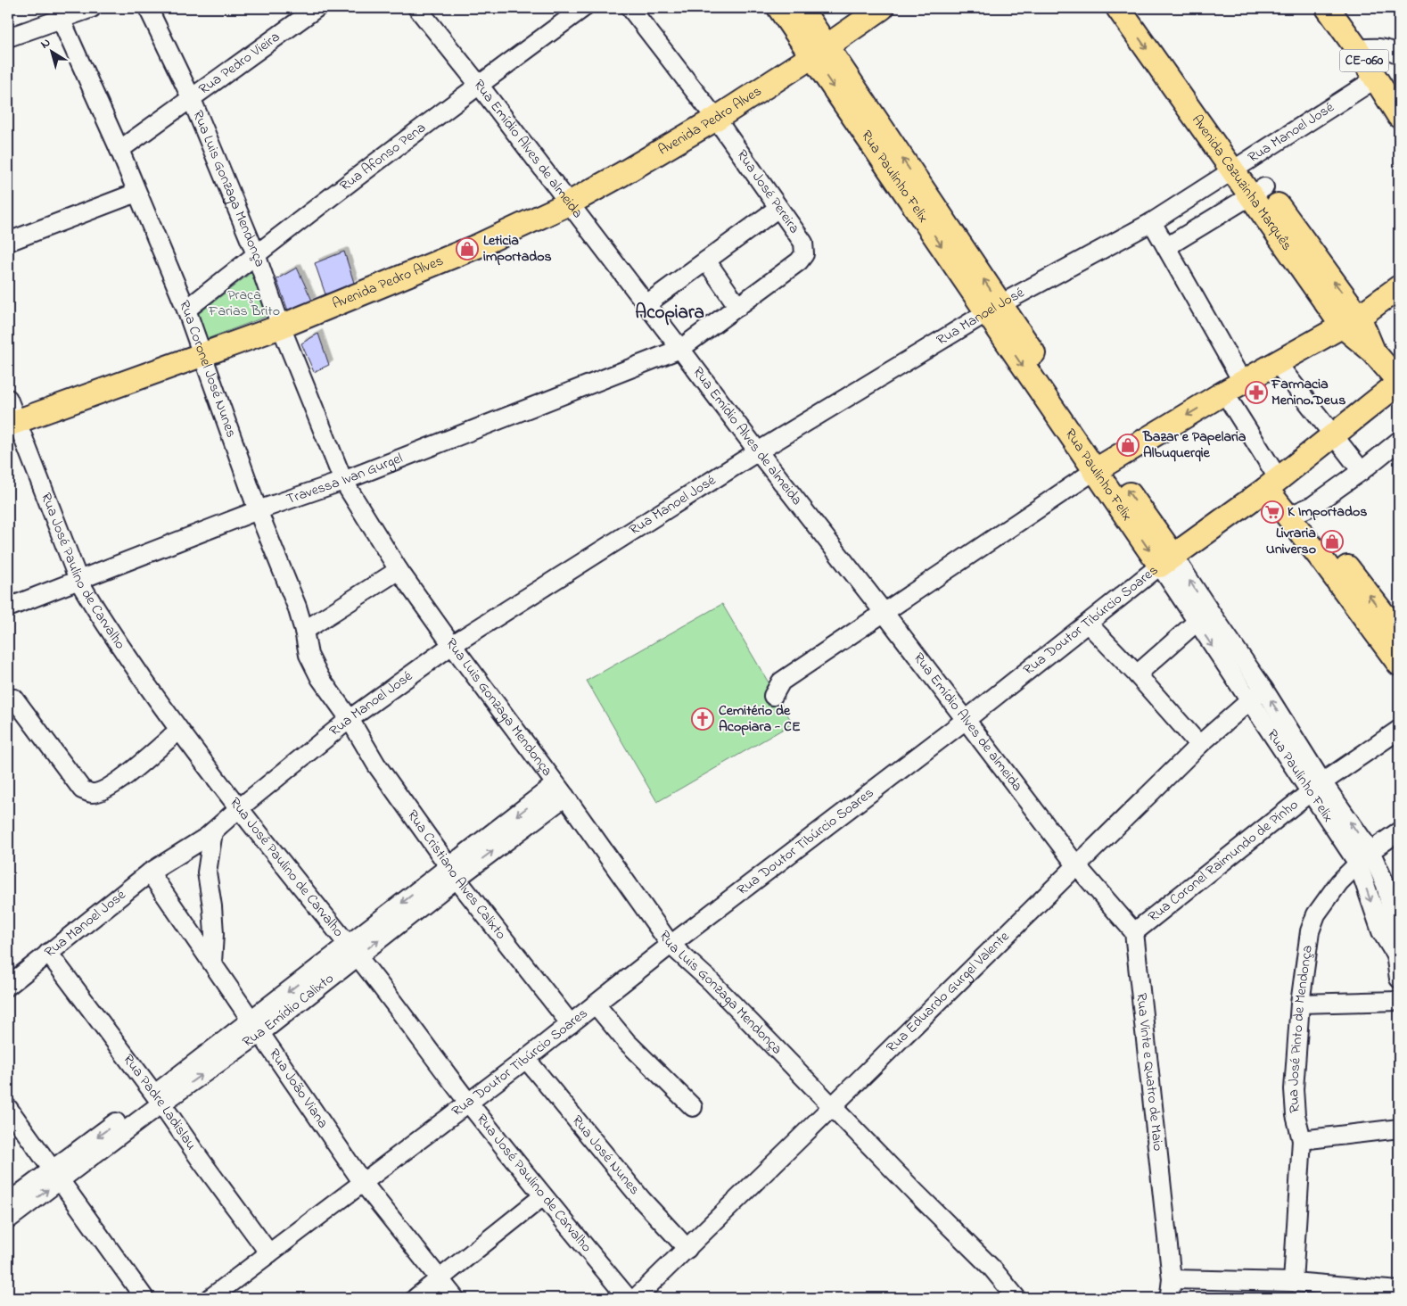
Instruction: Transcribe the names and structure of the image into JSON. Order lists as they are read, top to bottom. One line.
{"streets":{"main road":["CE-060","Avenida Pedro Alves","Rua Paulinho Felix","Avenida Cazuzinha Marquês","Rua Doutor Tibúrcio Soares"],"street":["Rua Pedro Vieira","Rua Manoel José","Rua Emídio Alves de almeida","Rua Afonso Pena","Rua Luis Gonzaga Mendonça","Rua José Pereira","Rua Coronel José Nunes","Travessa Ivan Gurgel","Rua José Paulino de Carvalho","Rua Coronel Raimundo de Pinho","Rua Cristiano Alves Calixto","Rua Eduardo Gurgel Valente","Rua Emídio Calixto","Rua José Pinto de Mendonça","Rua Vinte e Quatro de Maio","Rua João Viana","Rua Padre Ladislau","Rua José Nunes"]},"crossings":[["CE-060","Rua Manoel José"],["Rua Pedro Vieira","Rua Luis Gonzaga Mendonça"],["Rua Pedro Vieira","Rua Coronel José Nunes"],["Avenida Pedro Alves","Rua Emídio Alves de almeida"],["Avenida Pedro Alves","Rua Paulinho Felix"],["Avenida Pedro Alves","Rua Luis Gonzaga Mendonça"],["Avenida Pedro Alves","Rua José Pereira"],["Avenida Pedro Alves","Rua Coronel José Nunes"],["Avenida Pedro Alves","Rua José Paulino de Carvalho"],["Rua Manoel José","Rua Emídio Alves de almeida"],["Rua Manoel José","Rua Paulinho Felix"],["Rua Manoel José","Avenida Cazuzinha Marquês"],["Rua Manoel José","Rua Luis Gonzaga Mendonça"],["Rua Manoel José","Rua Coronel José Nunes"],["Rua Manoel José","Rua José Paulino de Carvalho"],["Rua Manoel José","Rua Cristiano Alves Calixto"],["Rua Manoel José","Rua João Viana"],["Rua Manoel José","Rua Padre Ladislau"],["Rua Emídio Alves de almeida","Rua Afonso Pena"],["Rua Emídio Alves de almeida","Rua José Pereira"],["Rua Emídio Alves de almeida","Travessa Ivan Gurgel"],["Rua Emídio Alves de almeida","Rua Doutor Tibúrcio Soares"],["Rua Emídio Alves de almeida","Rua Eduardo Gurgel Valente"],["Rua Afonso Pena","Rua Luis Gonzaga Mendonça"],["Rua Afonso Pena","Rua Coronel José Nunes"],["Rua Paulinho Felix","Rua Doutor Tibúrcio Soares"],["Rua Paulinho Felix","Rua Coronel Raimundo de Pinho"],["Rua Paulinho Felix","Rua Eduardo Gurgel Valente"],["Rua Paulinho Felix","Rua José Pinto de Mendonça"],["Avenida Cazuzinha Marquês","Rua Doutor Tibúrcio Soares"],["Rua Luis Gonzaga Mendonça","Travessa Ivan Gurgel"],["Rua Luis Gonzaga Mendonça","Rua Doutor Tibúrcio Soares"],["Rua Luis Gonzaga Mendonça","Rua Eduardo Gurgel Valente"],["Rua Luis Gonzaga Mendonça","Rua Emídio Calixto"],["Rua José Pereira","Travessa Ivan Gurgel"],["Rua Coronel José Nunes","Travessa Ivan Gurgel"],["Rua Coronel José Nunes","Rua Cristiano Alves Calixto"],["Travessa Ivan Gurgel","Rua José Paulino de Carvalho"],["Rua José Paulino de Carvalho","Rua Doutor Tibúrcio Soares"],["Rua José Paulino de Carvalho","Rua Emídio Calixto"],["Rua Doutor Tibúrcio Soares","Rua Cristiano Alves Calixto"],["Rua Doutor Tibúrcio Soares","Rua João Viana"],["Rua Doutor Tibúrcio Soares","Rua Padre Ladislau"],["Rua Doutor Tibúrcio Soares","Rua José Nunes"],["Rua Coronel Raimundo de Pinho","Rua Vinte e Quatro de Maio"],["Rua Cristiano Alves Calixto","Rua Emídio Calixto"],["Rua Eduardo Gurgel Valente","Rua José Nunes"],["Rua Emídio Calixto","Rua João Viana"],["Rua Emídio Calixto","Rua Padre Ladislau"]],"districts":["Acopiara"],"parks":["Praça Farias Brito"],"places":{"shop":["Leticia importados","Bazar e Papelaria Albuquerqie","Livraria Universo"],"pharmacy":["Farmacia Menino.Deus"],"supermarket":["K Importados"],"church":["Cemitério de Acopiara - CE"]},"north":"top left"}
